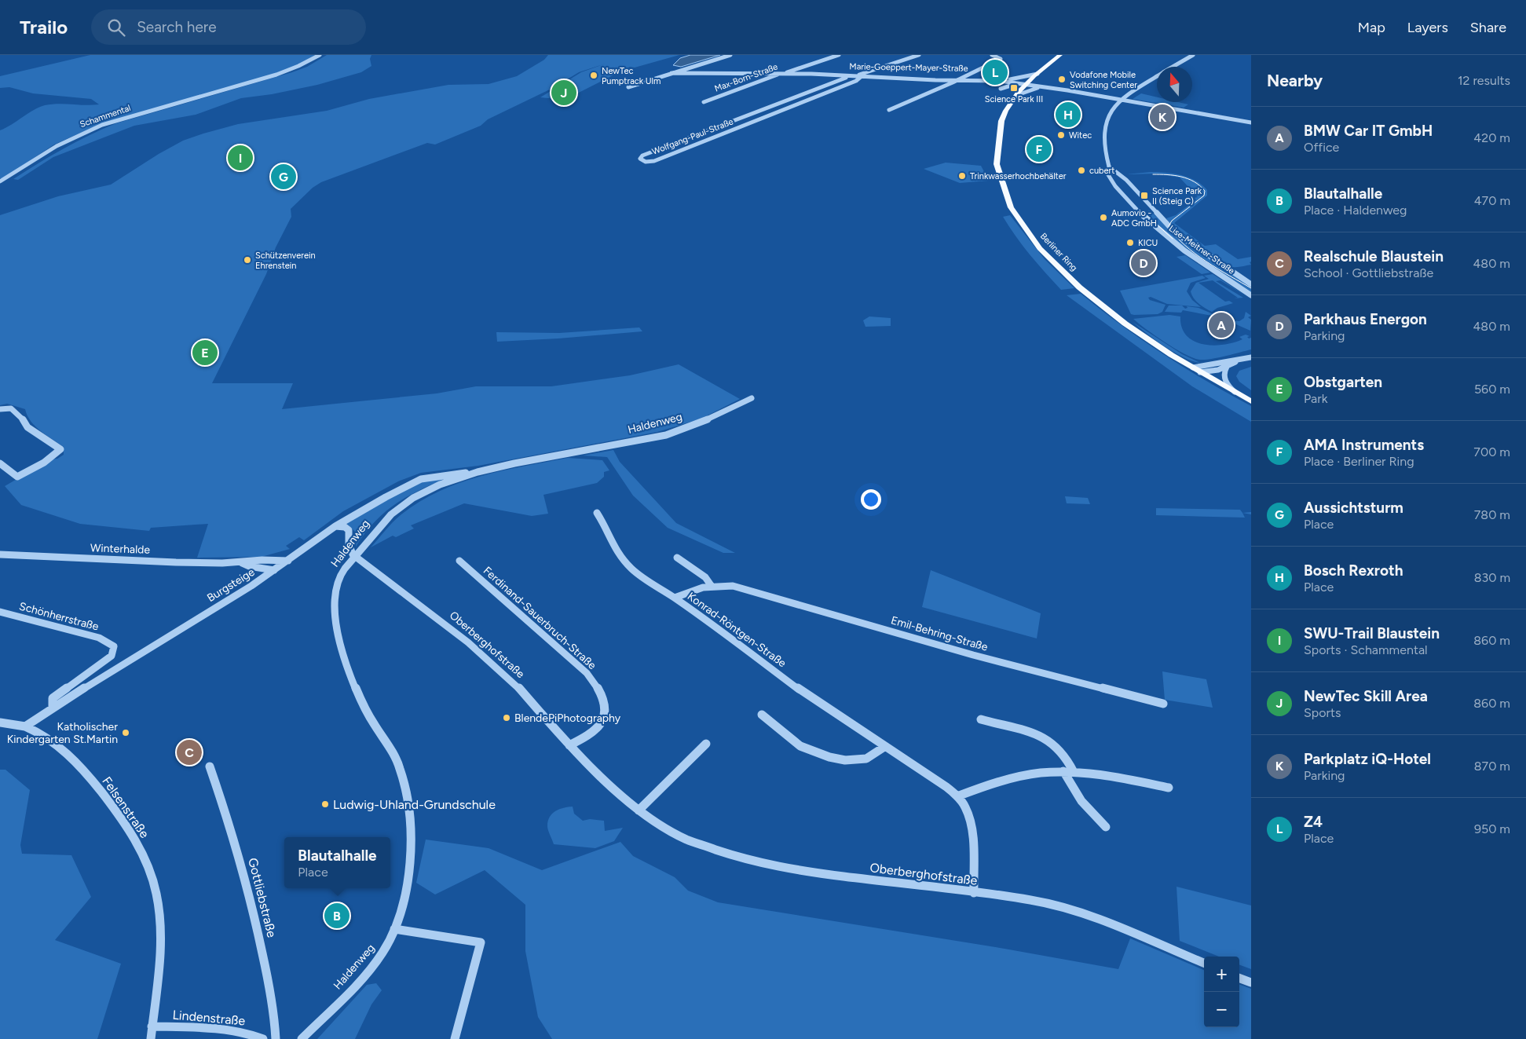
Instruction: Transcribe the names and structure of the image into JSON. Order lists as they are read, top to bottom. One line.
{"streets":{"main road":["Berliner Ring"],"street":["Marie-Goeppert-Mayer-Straße","Max-Born-Straße","Schammental","Wolfgang-Paul-Straße","Lise-Meitner-Straße","Haldenweg","Winterhalde","Burgsteige","Schönherrstraße","Ferdinand-Sauerbruch-Straße","Konrad-Röntgen-Straße","Emil-Behring-Straße","Oberberghofstraße","Felsenstraße","Gottliebstraße","Lindenstraße"]},"crossings":[["Marie-Goeppert-Mayer-Straße","Max-Born-Straße"],["Marie-Goeppert-Mayer-Straße","Wolfgang-Paul-Straße"],["Marie-Goeppert-Mayer-Straße","Berliner Ring"],["Haldenweg","Burgsteige"],["Haldenweg","Oberberghofstraße"],["Winterhalde","Burgsteige"],["Burgsteige","Schönherrstraße"],["Burgsteige","Felsenstraße"],["Ferdinand-Sauerbruch-Straße","Oberberghofstraße"],["Konrad-Röntgen-Straße","Emil-Behring-Straße"],["Konrad-Röntgen-Straße","Oberberghofstraße"],["Felsenstraße","Lindenstraße"]],"places":{"other":["NewTec Pumptrack Ulm","Vodafone Mobile Switching Center","Witec","cubert","Trinkwasserhochbehälter","Aumovio - ADC GmbH","KICU","Schützenverein Ehrenstein","BlendePiPhotography","Katholischer Kindergarten St.Martin","Ludwig-Uhland-Grundschule"],"transit":["Science Park III","Science Park II (Steig C)"]},"north":"top","page":{"header":"Trailo","search":"Search here","nav":["Map","Layers","Share"],"heading":["Nearby","12 results"],"pins":["L","J","H","K","F","I","G","D","A","E","C","B"],"list":[{"mark":"A","name":"BMW Car IT GmbH","note":"Office","value":"420 m"},{"mark":"B","name":"Blautalhalle","note":"Place · Haldenweg","value":"470 m"},{"mark":"C","name":"Realschule Blaustein","note":"School · Gottliebstraße","value":"480 m"},{"mark":"D","name":"Parkhaus Energon","note":"Parking","value":"480 m"},{"mark":"E","name":"Obstgarten","note":"Park","value":"560 m"},{"mark":"F","name":"AMA Instruments","note":"Place · Berliner Ring","value":"700 m"},{"mark":"G","name":"Aussichtsturm","note":"Place","value":"780 m"},{"mark":"H","name":"Bosch Rexroth","note":"Place","value":"830 m"},{"mark":"I","name":"SWU-Trail Blaustein","note":"Sports · Schammental","value":"860 m"},{"mark":"J","name":"NewTec Skill Area","note":"Sports","value":"860 m"},{"mark":"K","name":"Parkplatz iQ-Hotel","note":"Parking","value":"870 m"},{"mark":"L","name":"Z4","note":"Place","value":"950 m"}],"popup":["Blautalhalle","Place"],"map_buttons":["+","−"]}}
